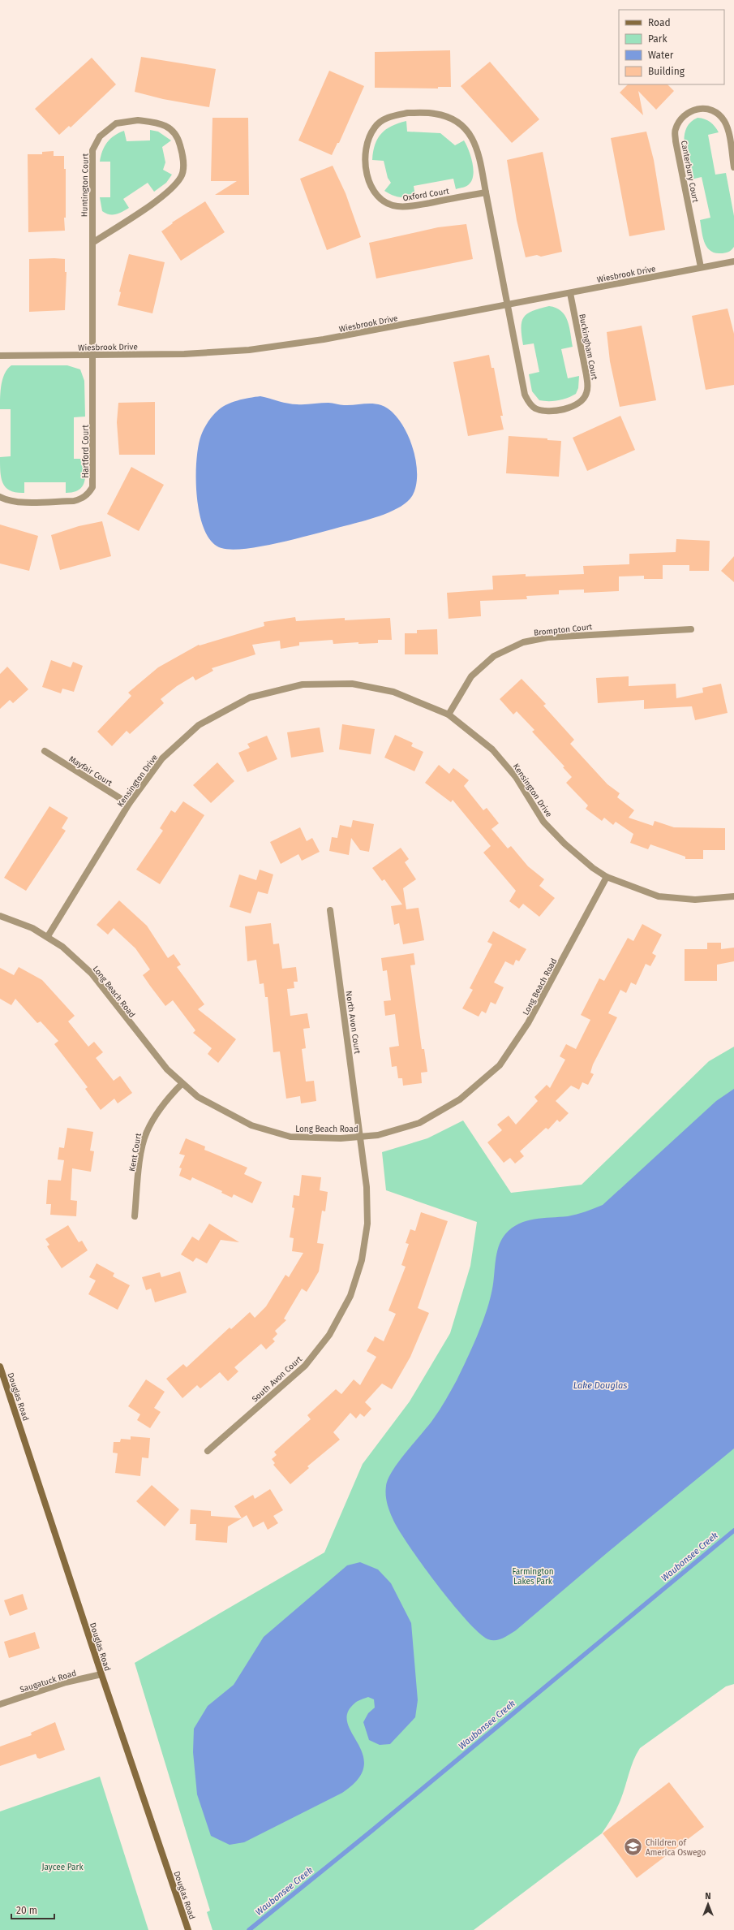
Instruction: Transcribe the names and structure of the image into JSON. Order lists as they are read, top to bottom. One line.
{"streets":{"street":["Canterbury Court","Huntington Court","Oxford Court","Wiesbrook Drive","Buckingham Court","Hartford Court","Brompton Court","Mayfair Court","Kensington Drive","Long Beach Road","North Avon Court","Kent Court","South Avon Court","Douglas Road","Saugatuck Road"]},"crossings":[["Canterbury Court","Wiesbrook Drive"],["Huntington Court","Wiesbrook Drive"],["Huntington Court","Hartford Court"],["Oxford Court","Wiesbrook Drive"],["Oxford Court","Buckingham Court"],["Wiesbrook Drive","Buckingham Court"],["Wiesbrook Drive","Hartford Court"],["Brompton Court","Kensington Drive"],["Mayfair Court","Kensington Drive"],["Kensington Drive","Long Beach Road"],["Long Beach Road","North Avon Court"],["Long Beach Road","Kent Court"],["Long Beach Road","South Avon Court"],["North Avon Court","South Avon Court"],["Douglas Road","Saugatuck Road"]],"water":["Lake Douglas","Waubonsee Creek"],"parks":["Farmington Lakes Park","Jaycee Park"],"places":{"school or university":["Children of America Oswego"]},"legend":["Road","Park","Water","Building"],"scale_bar":"20 m","north":"top"}
